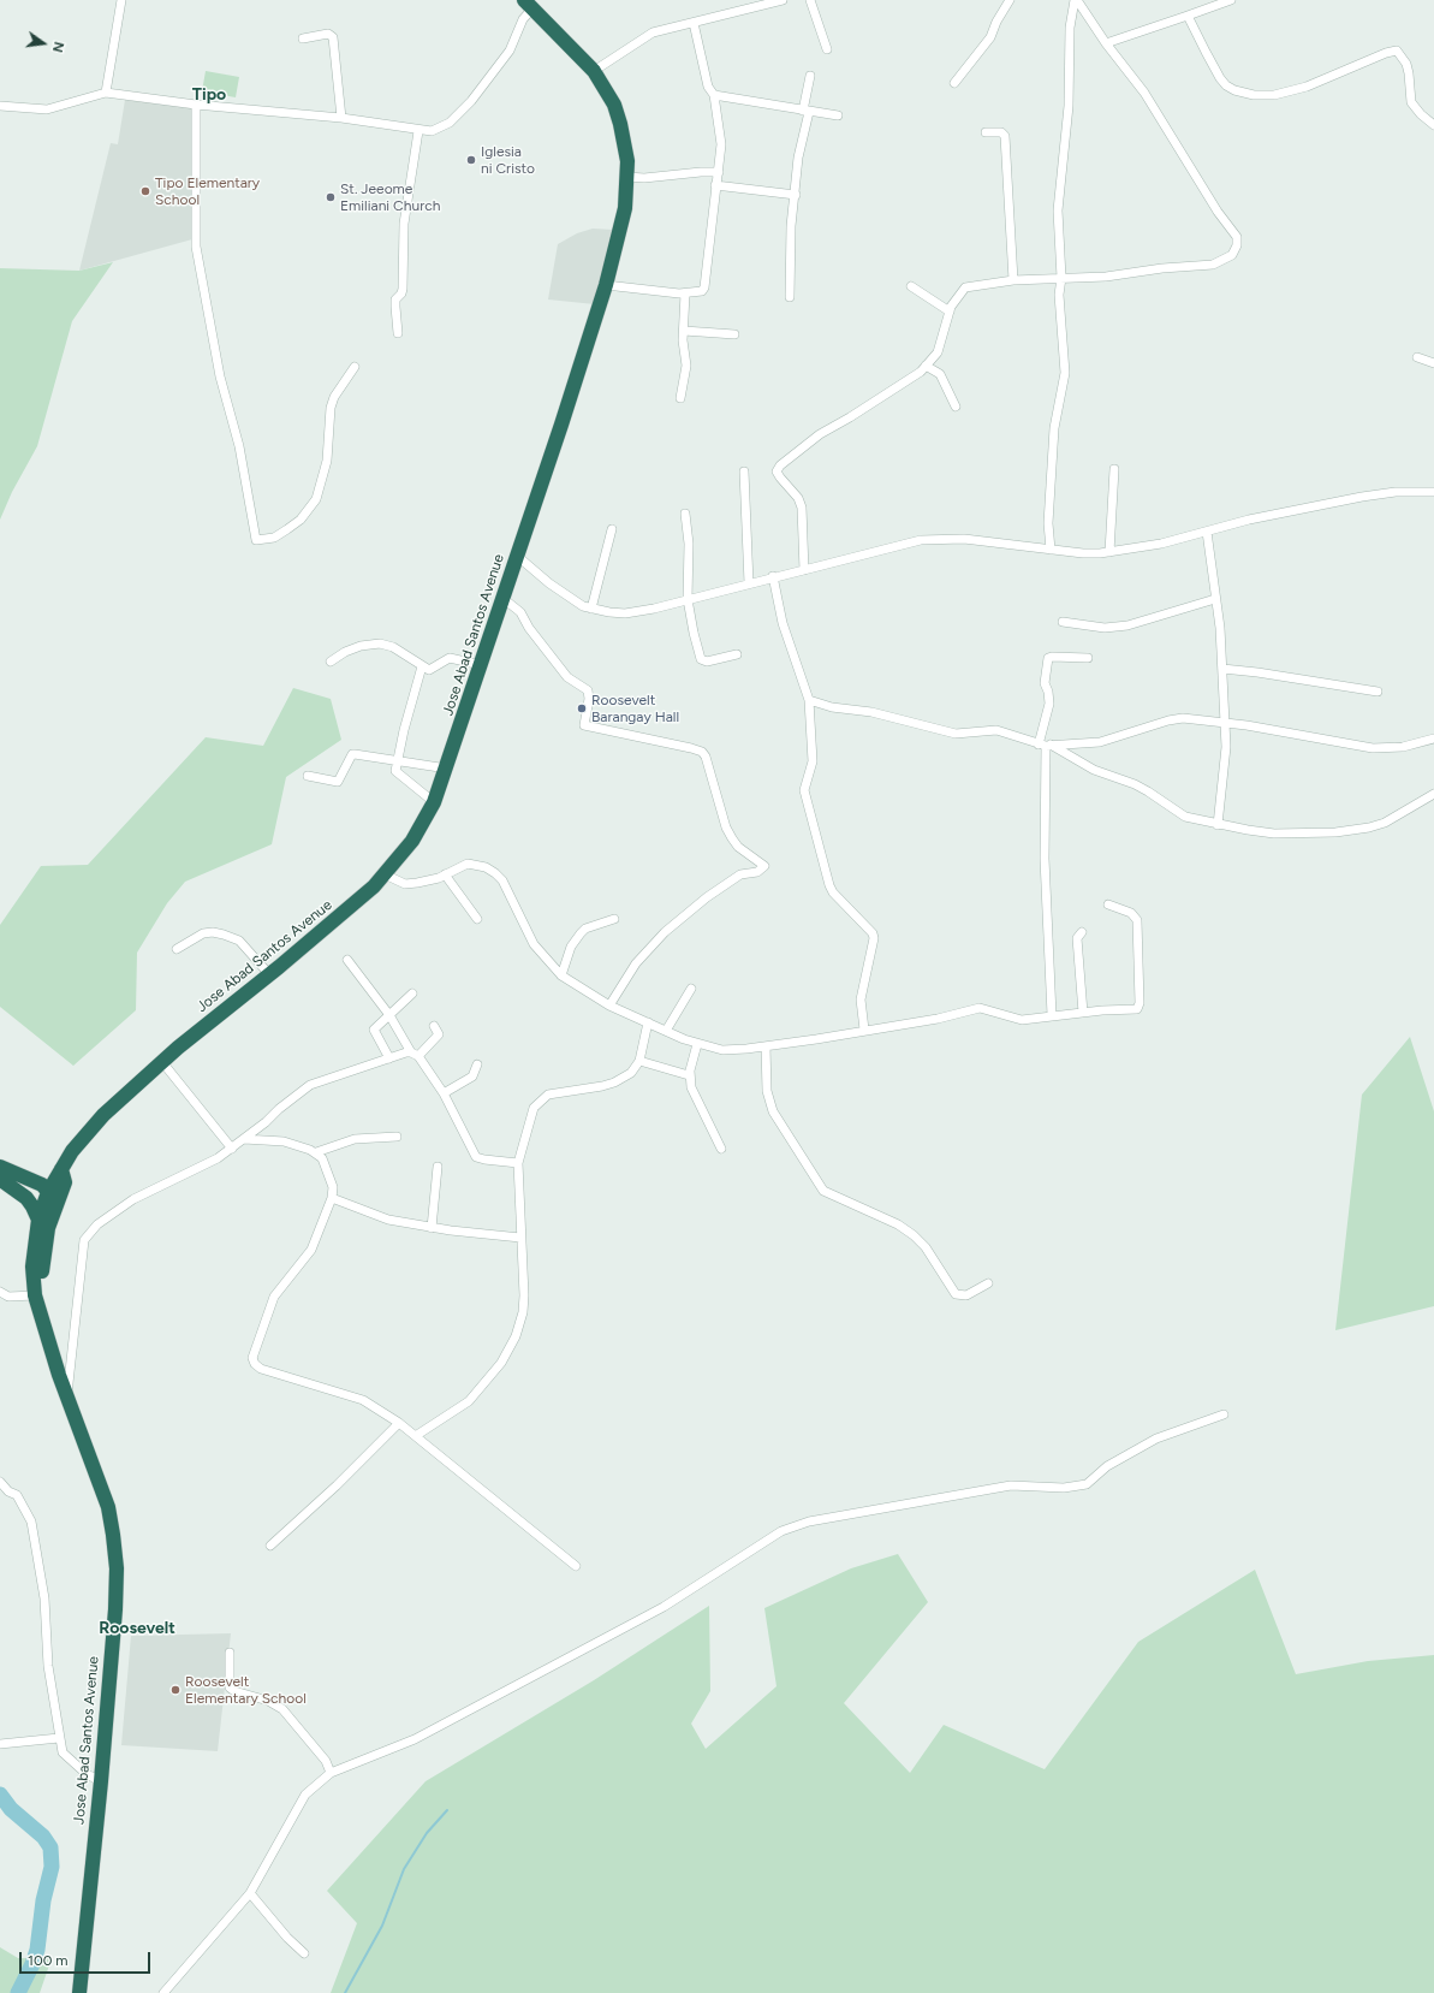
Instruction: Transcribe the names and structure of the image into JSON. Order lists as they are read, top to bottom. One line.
{"streets":{"highway":["Jose Abad Santos Avenue"]},"districts":["Tipo","Roosevelt"],"places":["Iglesia ni Cristo","Tipo Elementary School","St. Jeeome Emiliani Church","Roosevelt Barangay Hall","Roosevelt Elementary School"],"scale_bar":"100 m","north":"right"}
